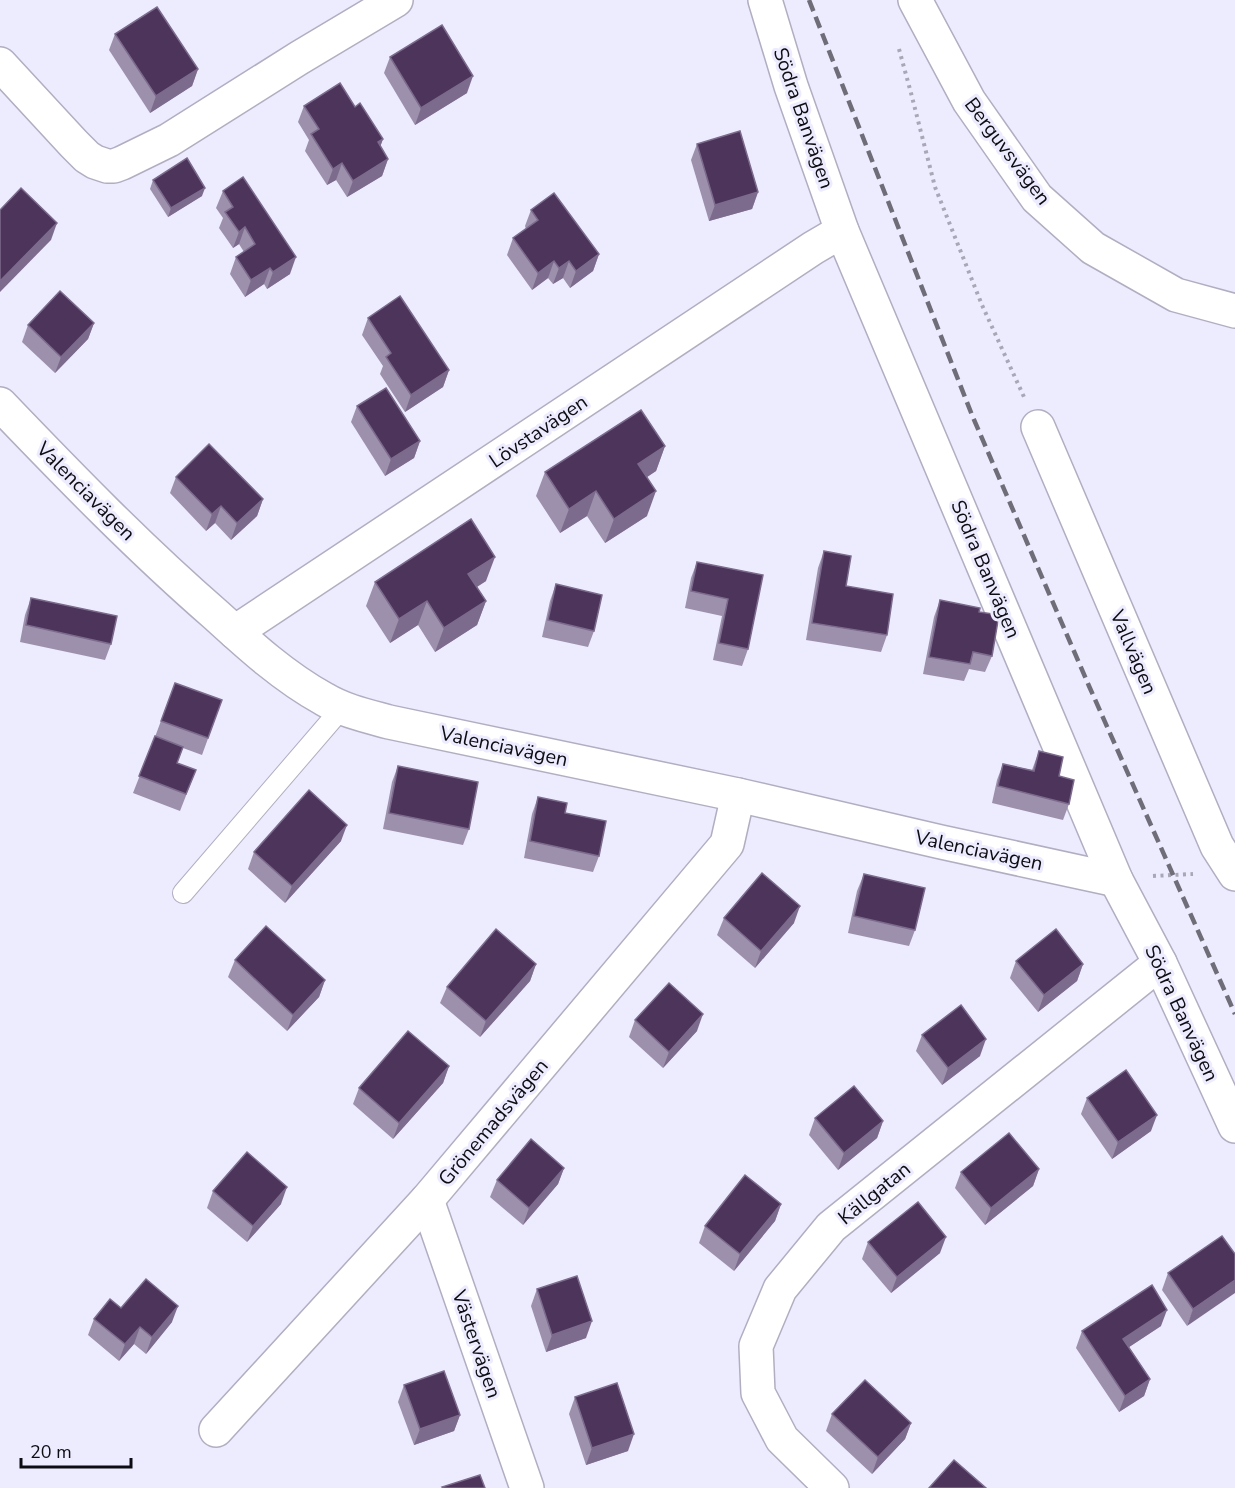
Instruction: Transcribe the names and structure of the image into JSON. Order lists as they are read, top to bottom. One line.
{"streets":{"street":["Södra Banvägen","Berguvsvägen","Lövstavägen","Valenciavägen","Vallvägen","Grönemadsvägen","Källgatan","Västervägen"]},"crossings":[["Södra Banvägen","Lövstavägen"],["Södra Banvägen","Valenciavägen"],["Södra Banvägen","Källgatan"],["Lövstavägen","Valenciavägen"],["Valenciavägen","Grönemadsvägen"],["Grönemadsvägen","Västervägen"]],"scale_bar":"20 m"}
